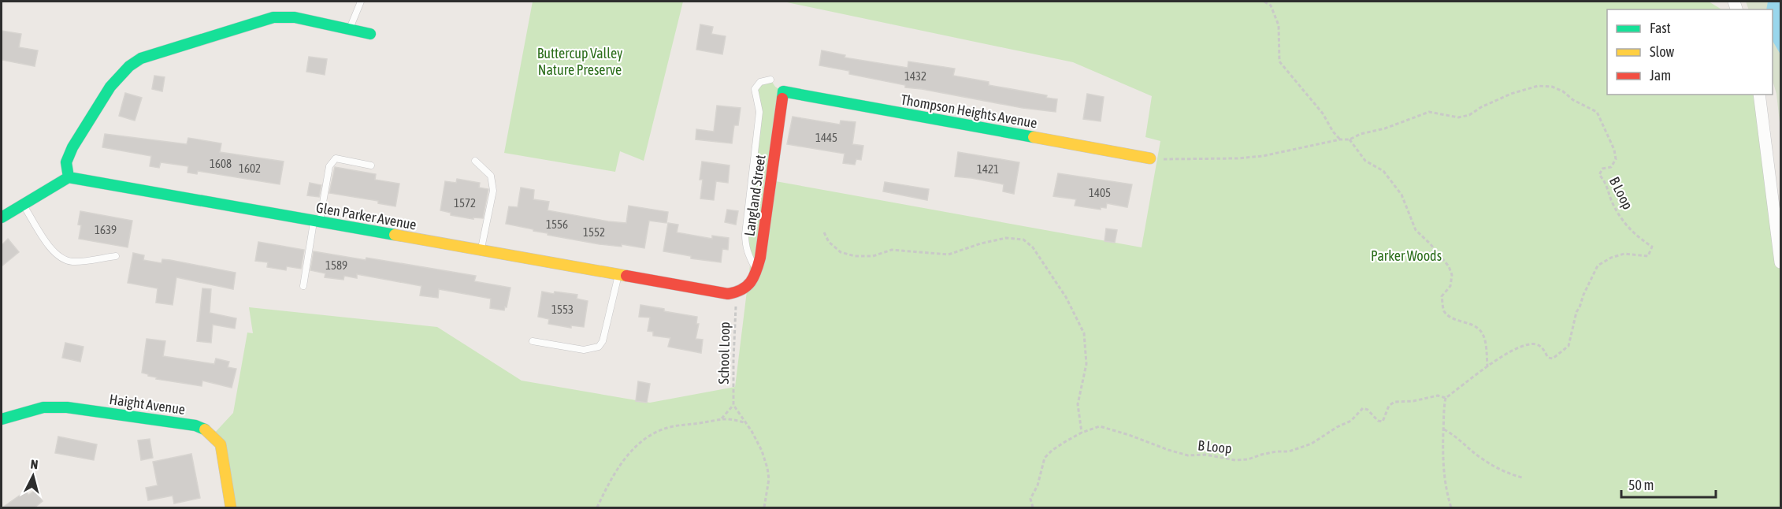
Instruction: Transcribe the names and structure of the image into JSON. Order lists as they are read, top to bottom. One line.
{"streets":{"street":["Thompson Heights Avenue","Langland Street","Glen Parker Avenue","Haight Avenue"],"path":["B Loop","School Loop"]},"crossings":[["Thompson Heights Avenue","B Loop"],["Thompson Heights Avenue","Langland Street"],["Langland Street","Glen Parker Avenue"],["Langland Street","School Loop"],["Glen Parker Avenue","School Loop"]],"parks":["Buttercup Valley Nature Preserve","Parker Woods"],"house_numbers":["1432","1445","1608","1602","1421","1405","1572","1556","1639","1552","1589","1553"],"legend":["Fast","Slow","Jam"],"scale_bar":"50 m","north":"top"}
